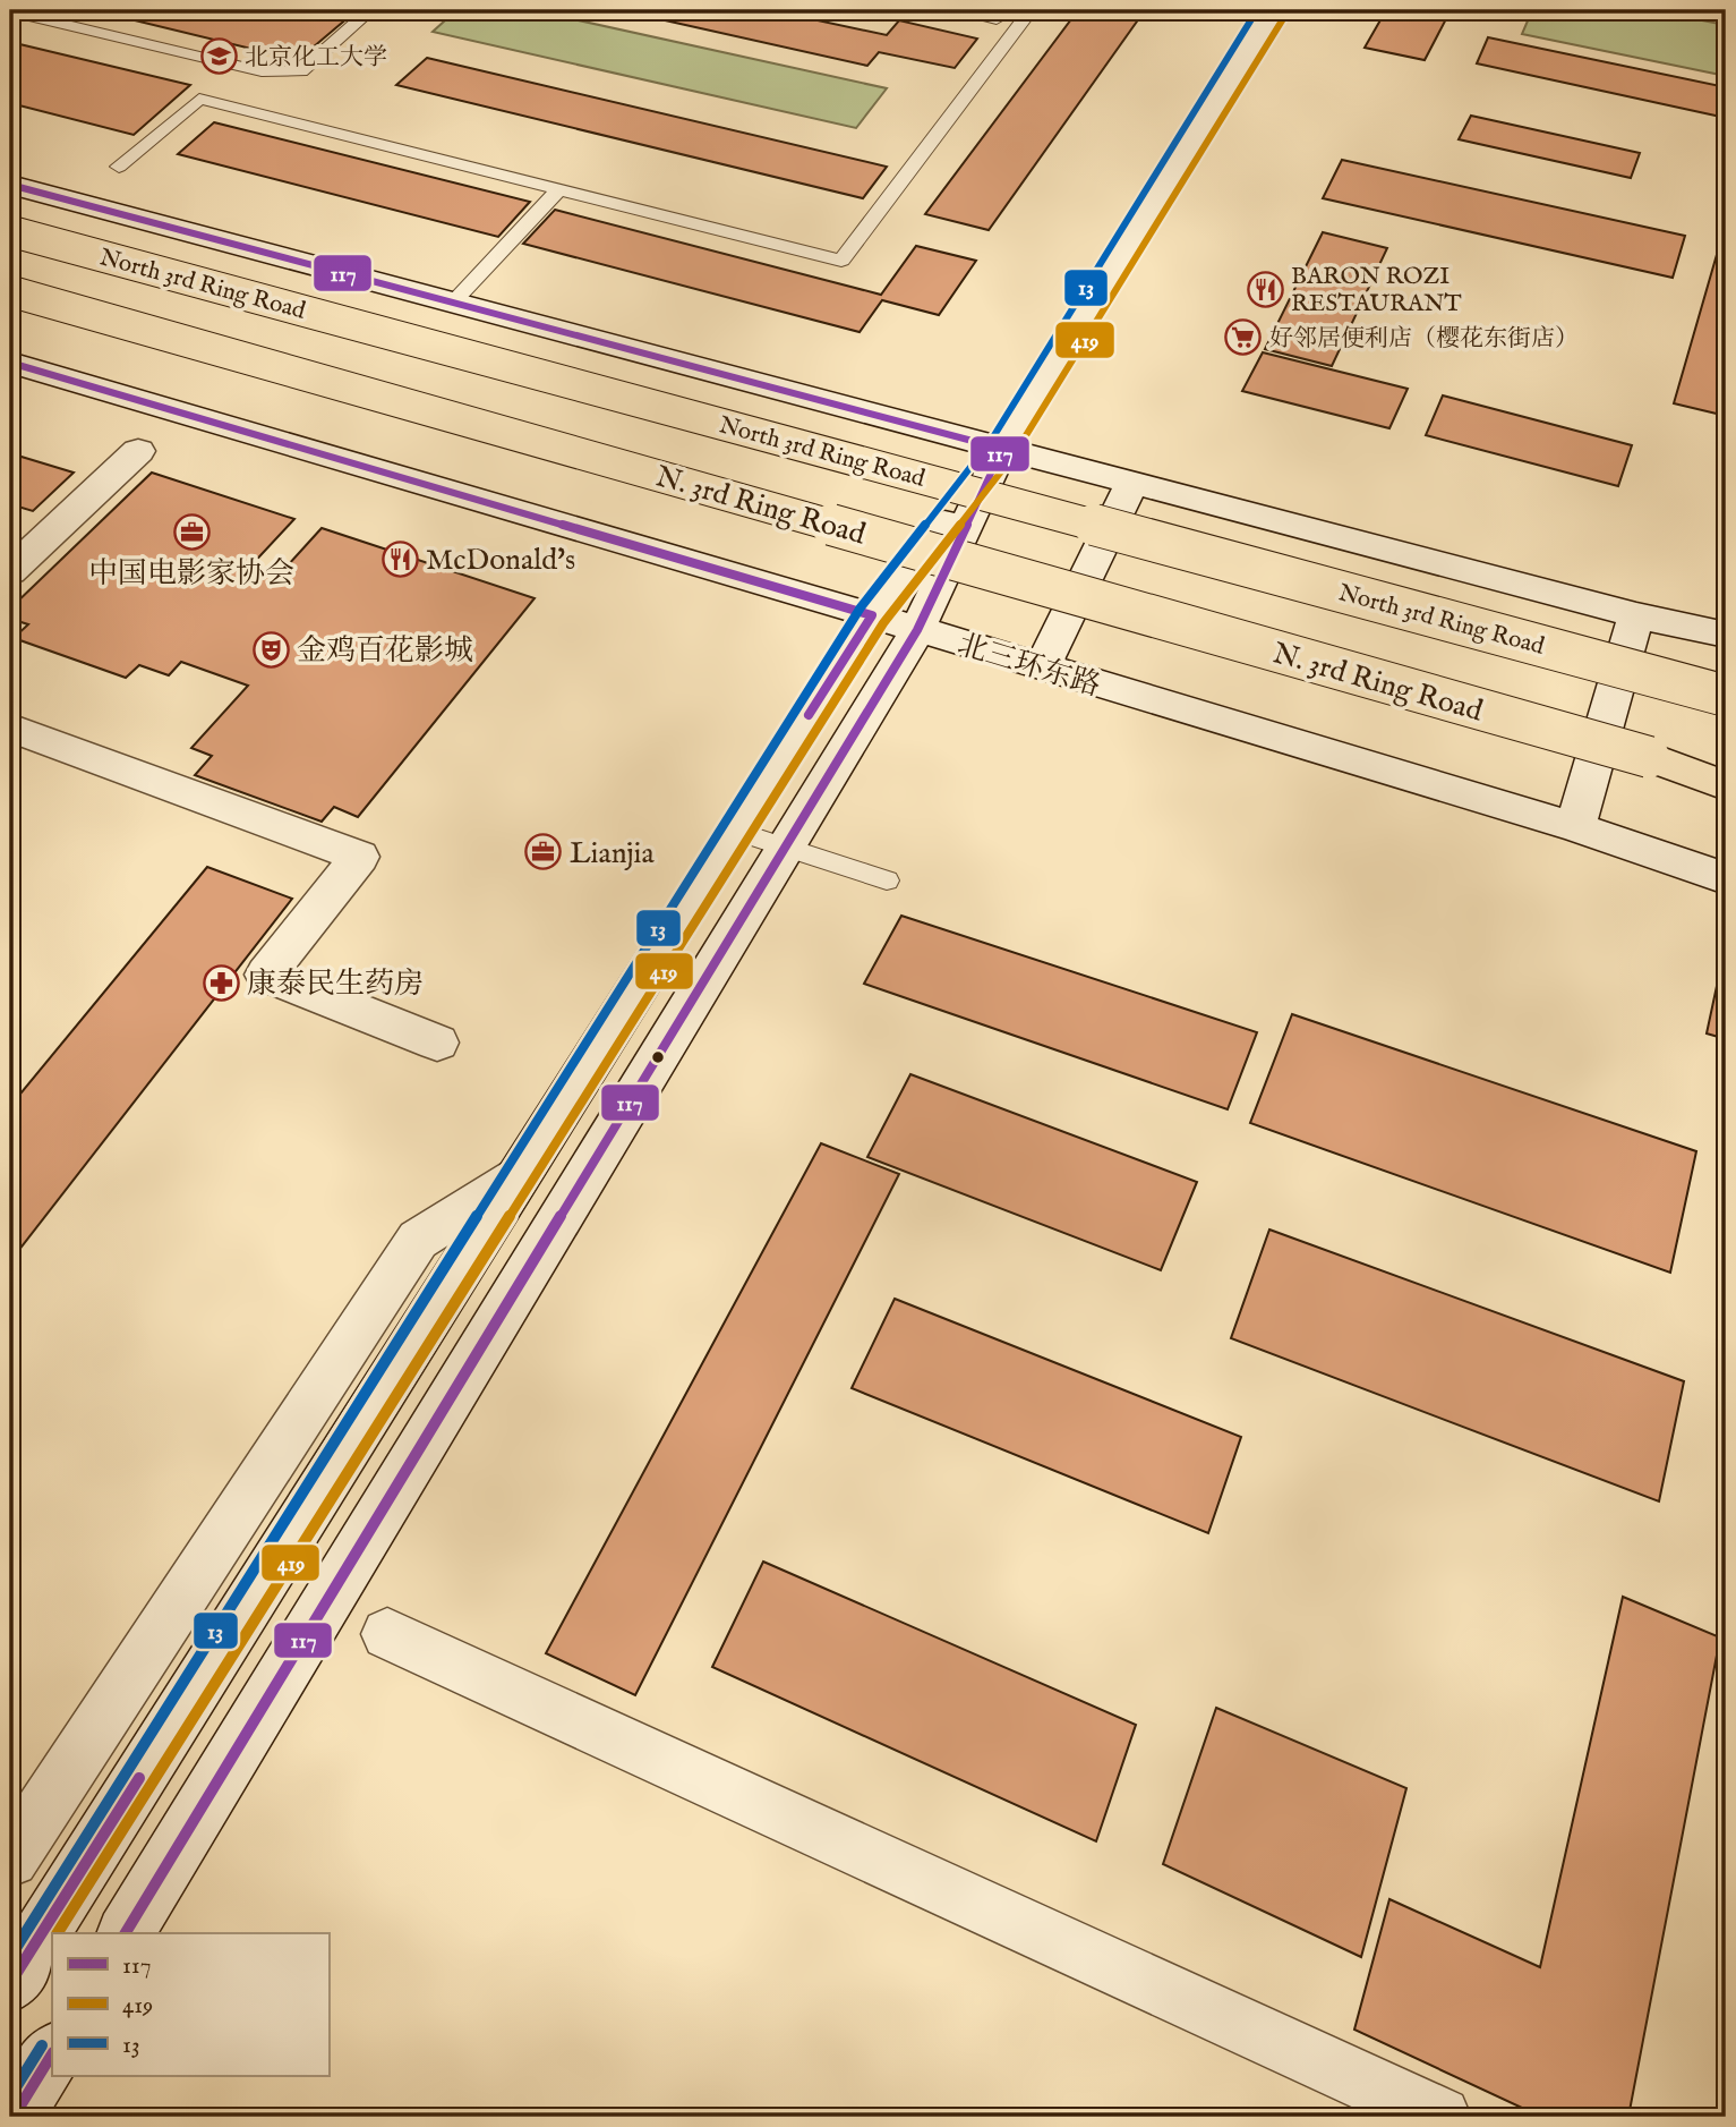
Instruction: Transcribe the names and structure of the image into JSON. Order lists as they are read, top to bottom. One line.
{"streets":{"highway":["North 3rd Ring Road","N. 3rd Ring Road"],"street":["北三环东路"]},"places":{"school or university":["北京化工大学"],"restaurant":["BARON ROZI RESTAURANT","McDonald's"],"supermarket":["好邻居便利店（樱花东街店）"],"office":["中国电影家协会","Lianjia"],"theatre":["金鸡百花影城"],"pharmacy":["康泰民生药房"]},"lines":["transit line 13","transit line 419","transit line 117"],"legend":["117","419","13"]}
